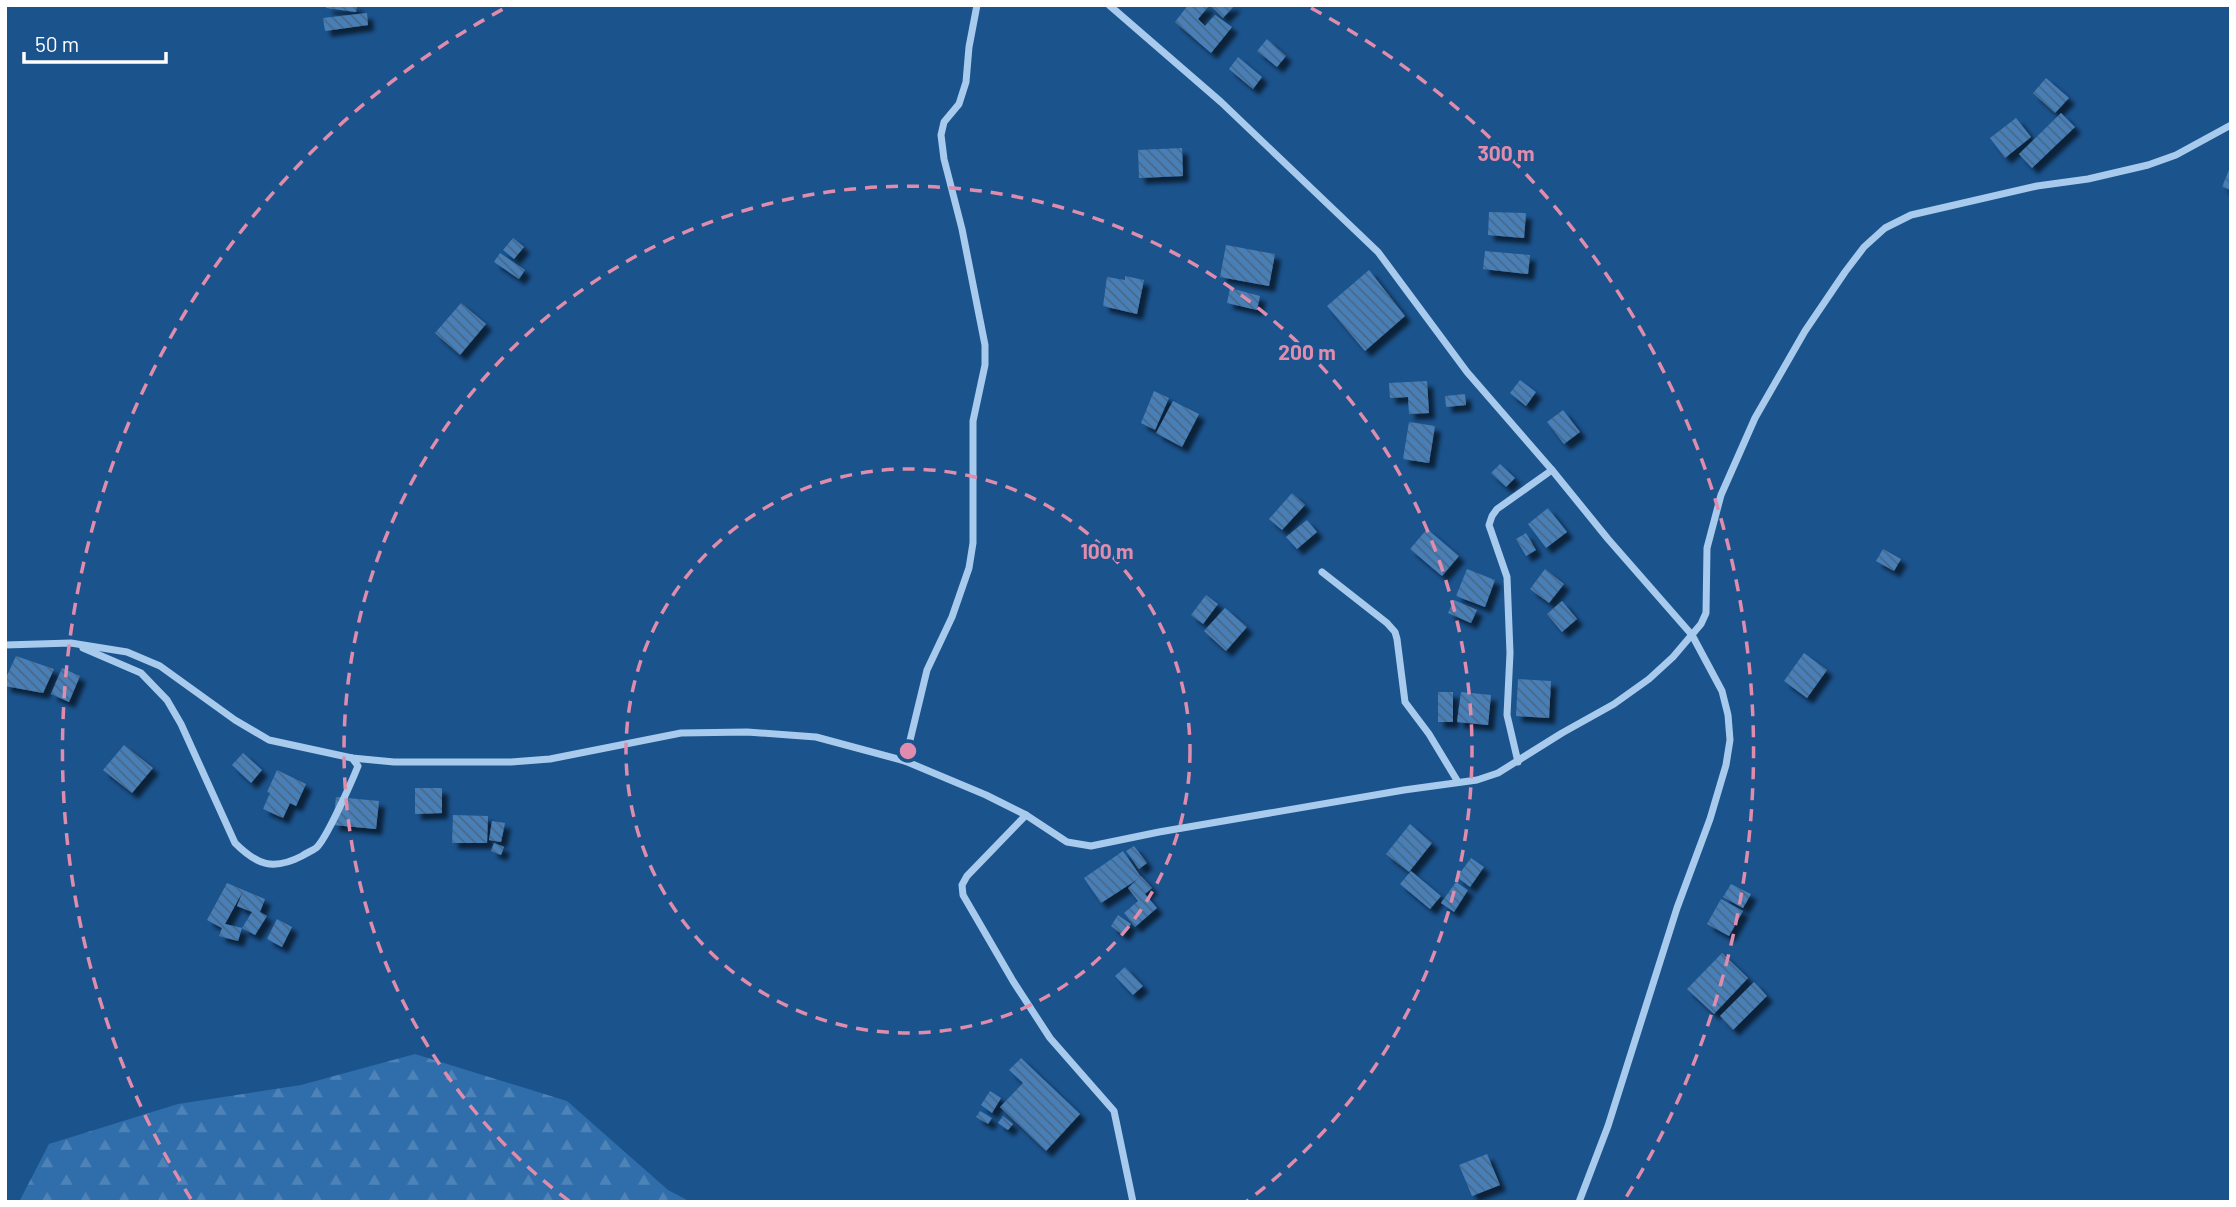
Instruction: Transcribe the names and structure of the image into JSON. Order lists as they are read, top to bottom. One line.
{"scale_bar":"50 m","rings":["300 m","200 m","100 m"]}
